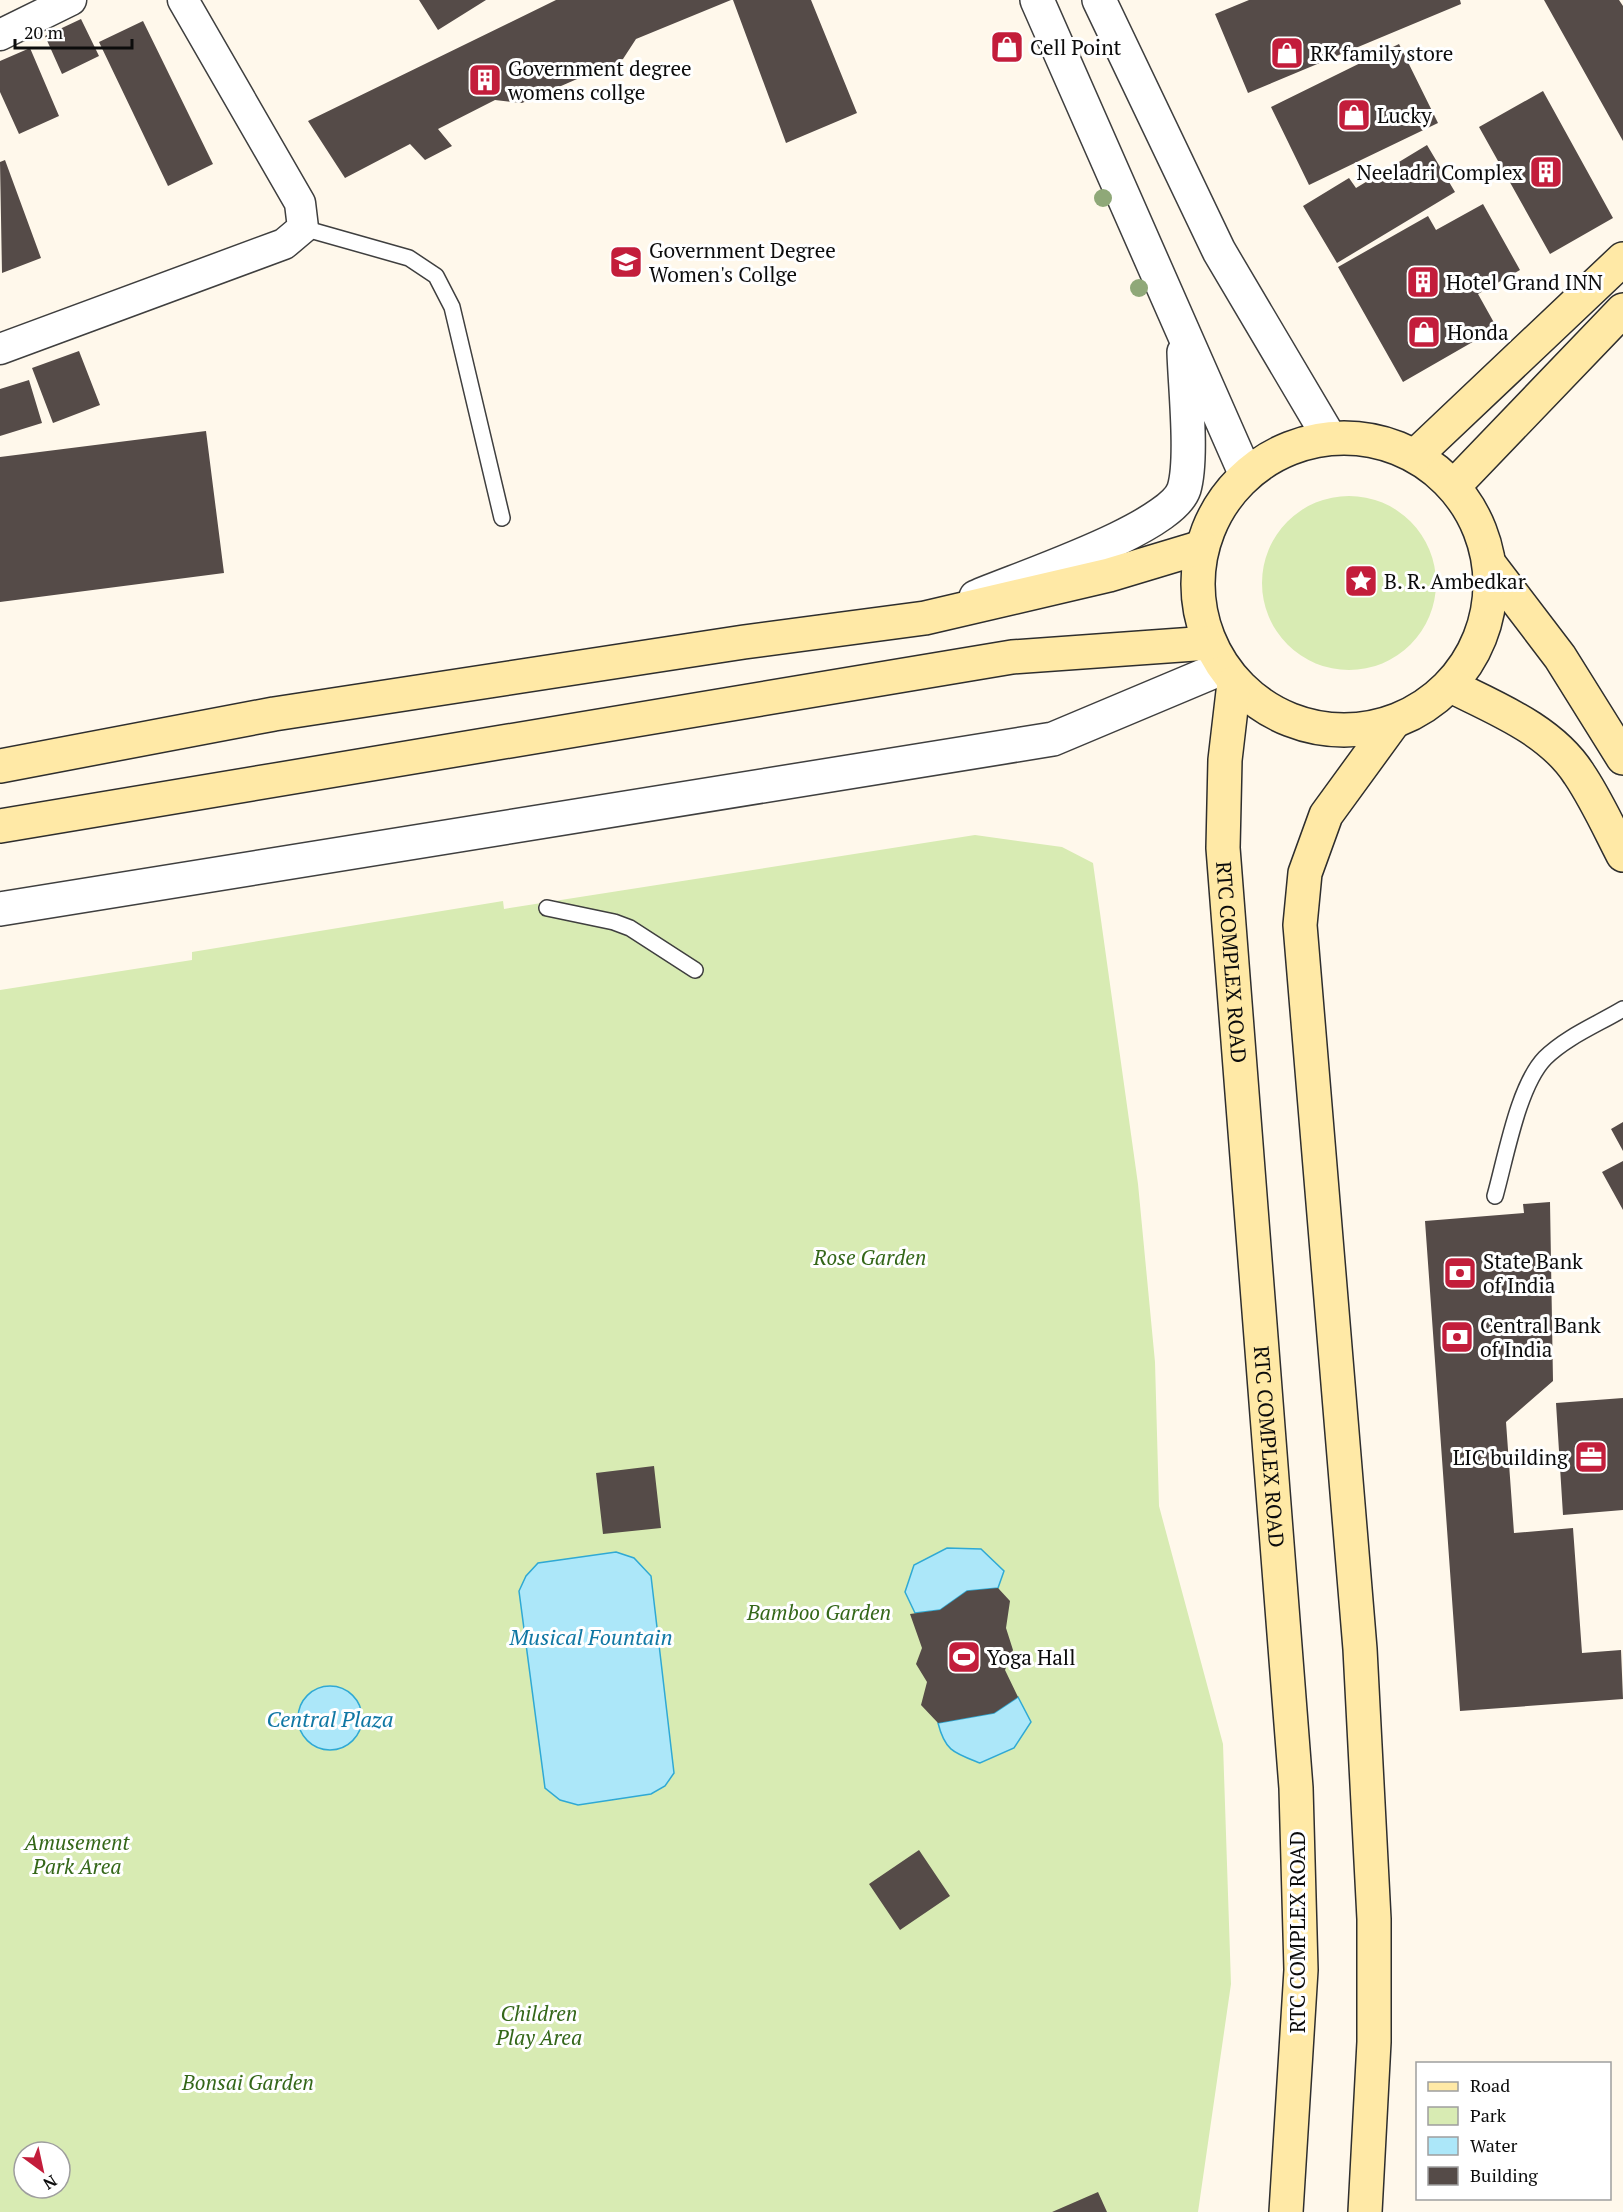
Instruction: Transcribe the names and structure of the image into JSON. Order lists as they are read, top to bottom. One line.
{"streets":{"main road":["RTC COMPLEX ROAD"]},"water":["Musical Fountain","Central Plaza"],"parks":["Rose Garden","Bamboo Garden","Amusement Park Area","Children Play Area","Bonsai Garden"],"places":{"shop":["Cell Point","RK family store","Lucky","Honda"],"building":["Government degree womens collge","Neeladri Complex","Hotel Grand INN"],"school or university":["Government Degree Women's Collge"],"place":["B. R. Ambedkar"],"bank":["State Bank of India","Central Bank of India"],"office":["LIC building"],"sports":["Yoga Hall"]},"legend":["Road","Park","Water","Building"],"scale_bar":"20 m","north":"bottom right"}
